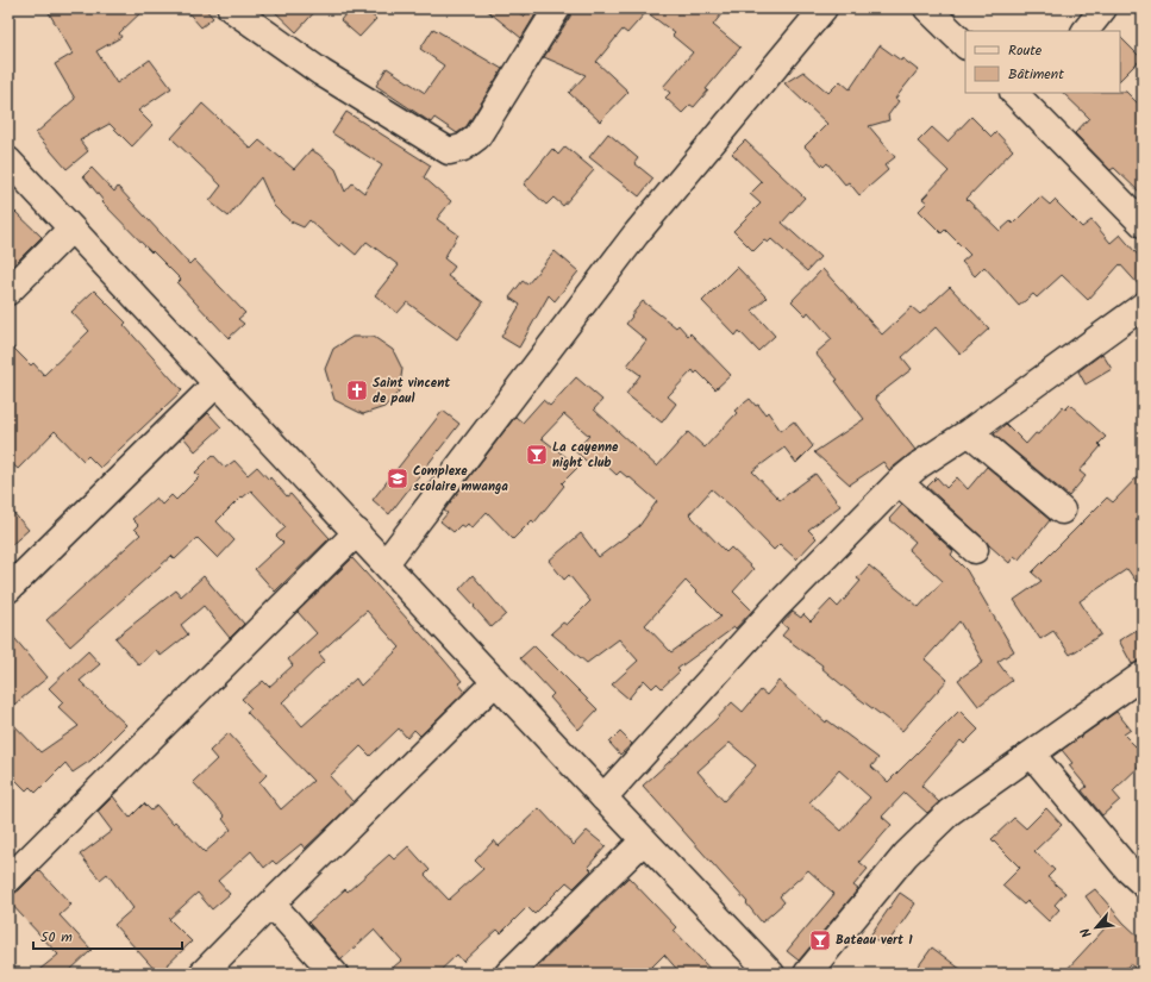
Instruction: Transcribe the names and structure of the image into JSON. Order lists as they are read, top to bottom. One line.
{"places":{"church":["Saint vincent de paul"],"bar":["La cayenne night club","Bateau vert 1"],"school or university":["Complexe scolaire mwanga"]},"legend":["Route","Bâtiment"],"scale_bar":"50 m","north":"bottom left"}
